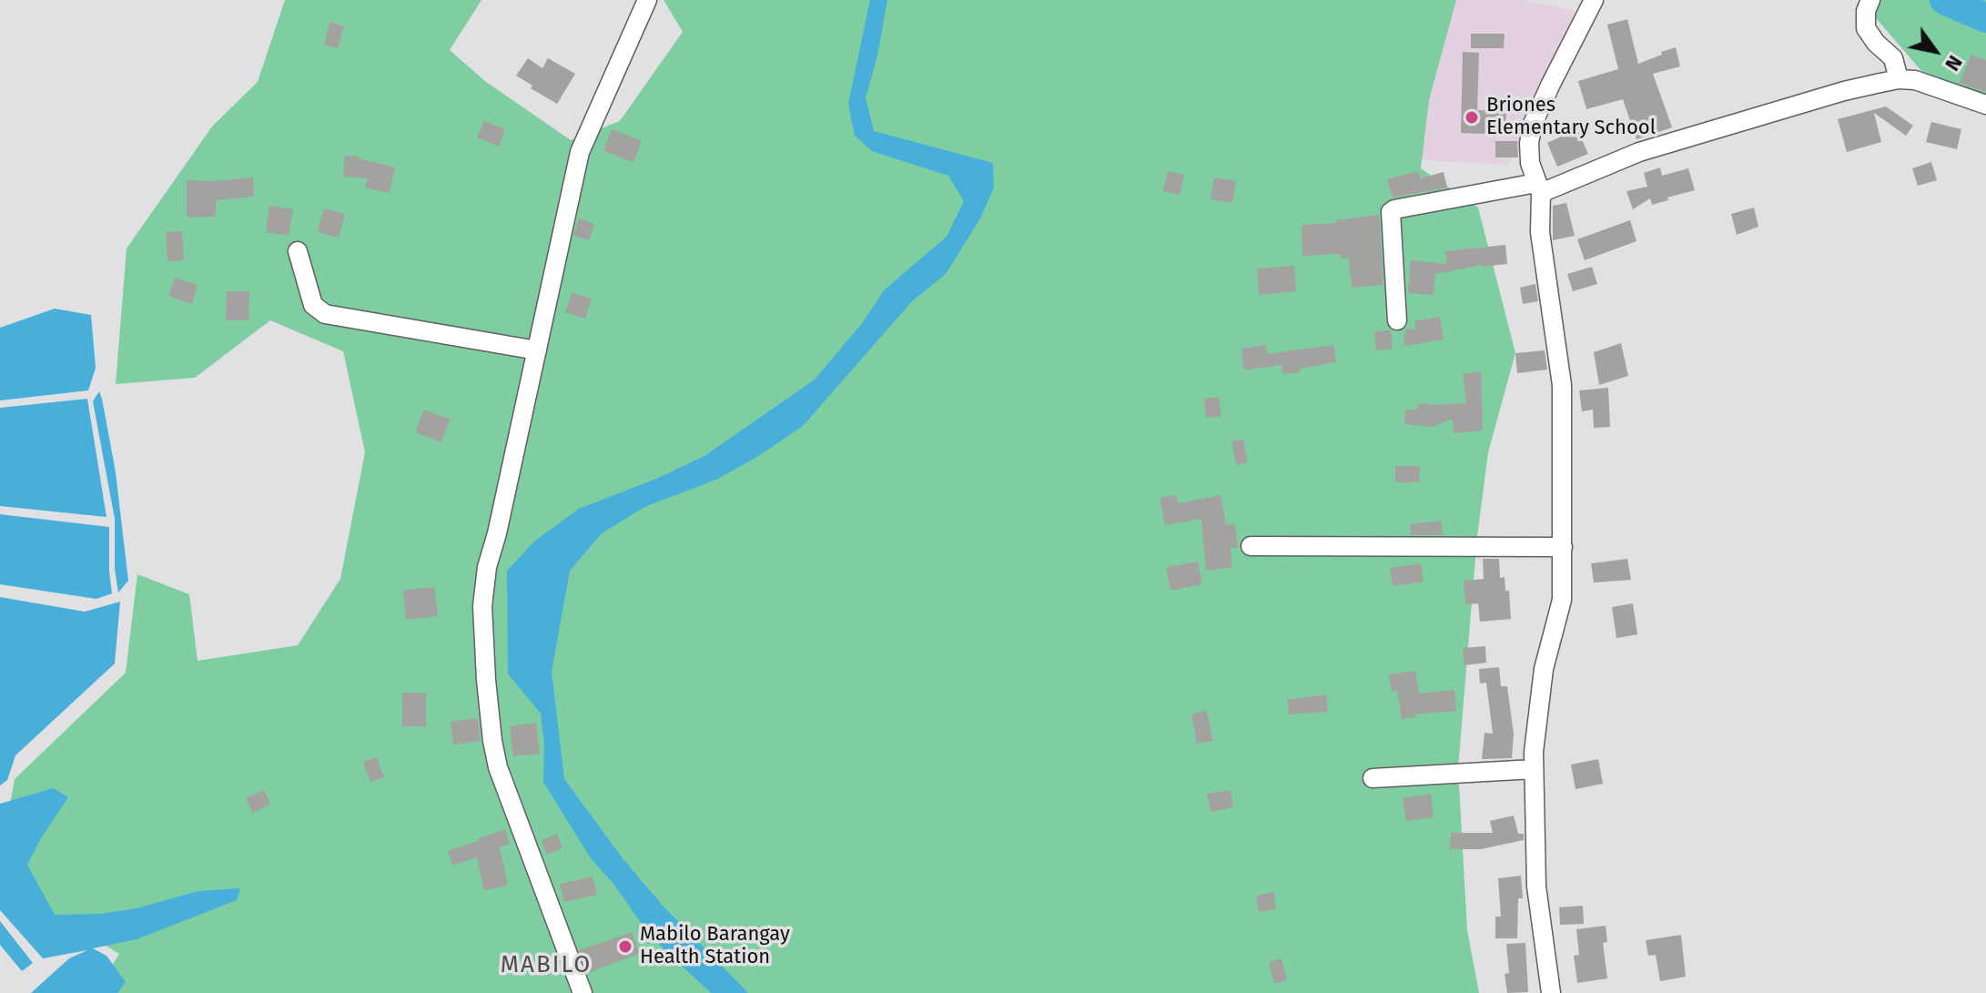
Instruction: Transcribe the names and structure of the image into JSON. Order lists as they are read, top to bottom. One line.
{"districts":["MABILO"],"places":["Briones Elementary School","Mabilo Barangay Health Station"],"north":"bottom right"}
